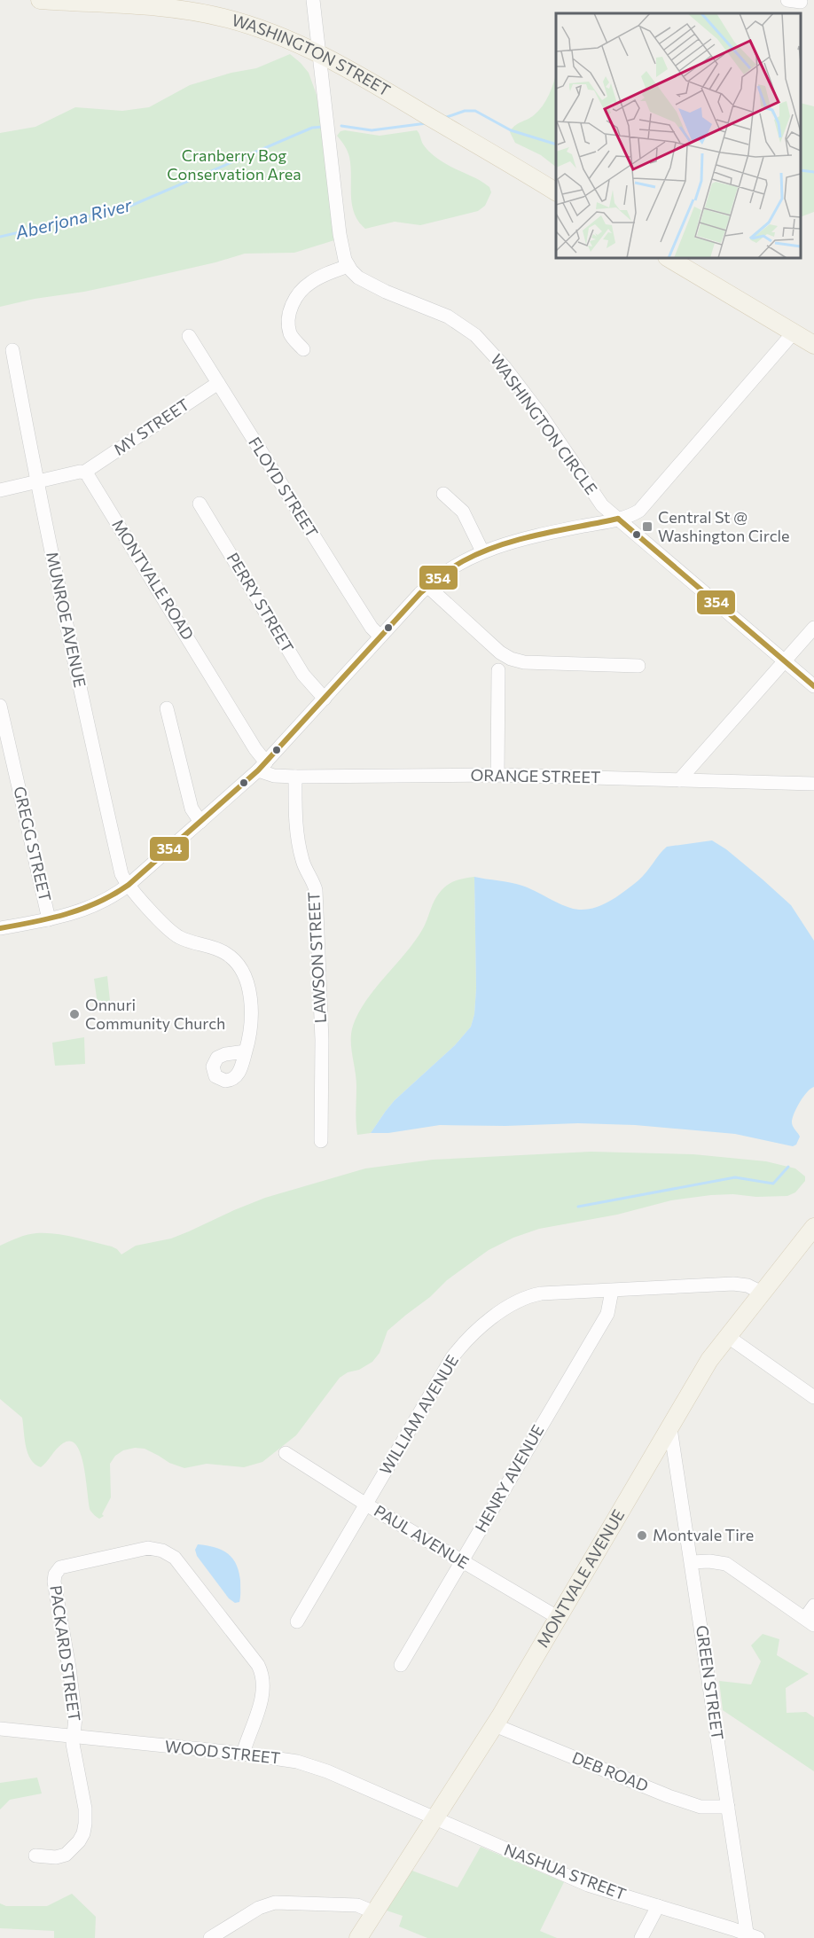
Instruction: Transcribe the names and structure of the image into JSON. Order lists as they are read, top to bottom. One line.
{"streets":{"main road":["WASHINGTON STREET","MONTVALE AVENUE"],"street":["WASHINGTON CIRCLE","MY STREET","FLOYD STREET","MONTVALE ROAD","PERRY STREET","MUNROE AVENUE","ORANGE STREET","GREGG STREET","LAWSON STREET","WILLIAM AVENUE","HENRY AVENUE","PAUL AVENUE","PACKARD STREET","GREEN STREET","WOOD STREET","DEB ROAD","NASHUA STREET"]},"crossings":[["MY STREET","FLOYD STREET"],["MY STREET","MONTVALE ROAD"],["MONTVALE ROAD","ORANGE STREET"],["ORANGE STREET","LAWSON STREET"],["WILLIAM AVENUE","HENRY AVENUE"],["WILLIAM AVENUE","PAUL AVENUE"],["WILLIAM AVENUE","MONTVALE AVENUE"],["HENRY AVENUE","PAUL AVENUE"],["PAUL AVENUE","MONTVALE AVENUE"],["MONTVALE AVENUE","GREEN STREET"],["MONTVALE AVENUE","WOOD STREET"],["MONTVALE AVENUE","DEB ROAD"],["MONTVALE AVENUE","NASHUA STREET"],["PACKARD STREET","WOOD STREET"],["GREEN STREET","DEB ROAD"],["GREEN STREET","NASHUA STREET"],["WOOD STREET","NASHUA STREET"]],"water":["Aberjona River"],"parks":["Cranberry Bog Conservation Area"],"places":{"transit":["Central St @ Washington Circle"],"other":["Onnuri Community Church","Montvale Tire"]},"lines":["transit line 354"]}
